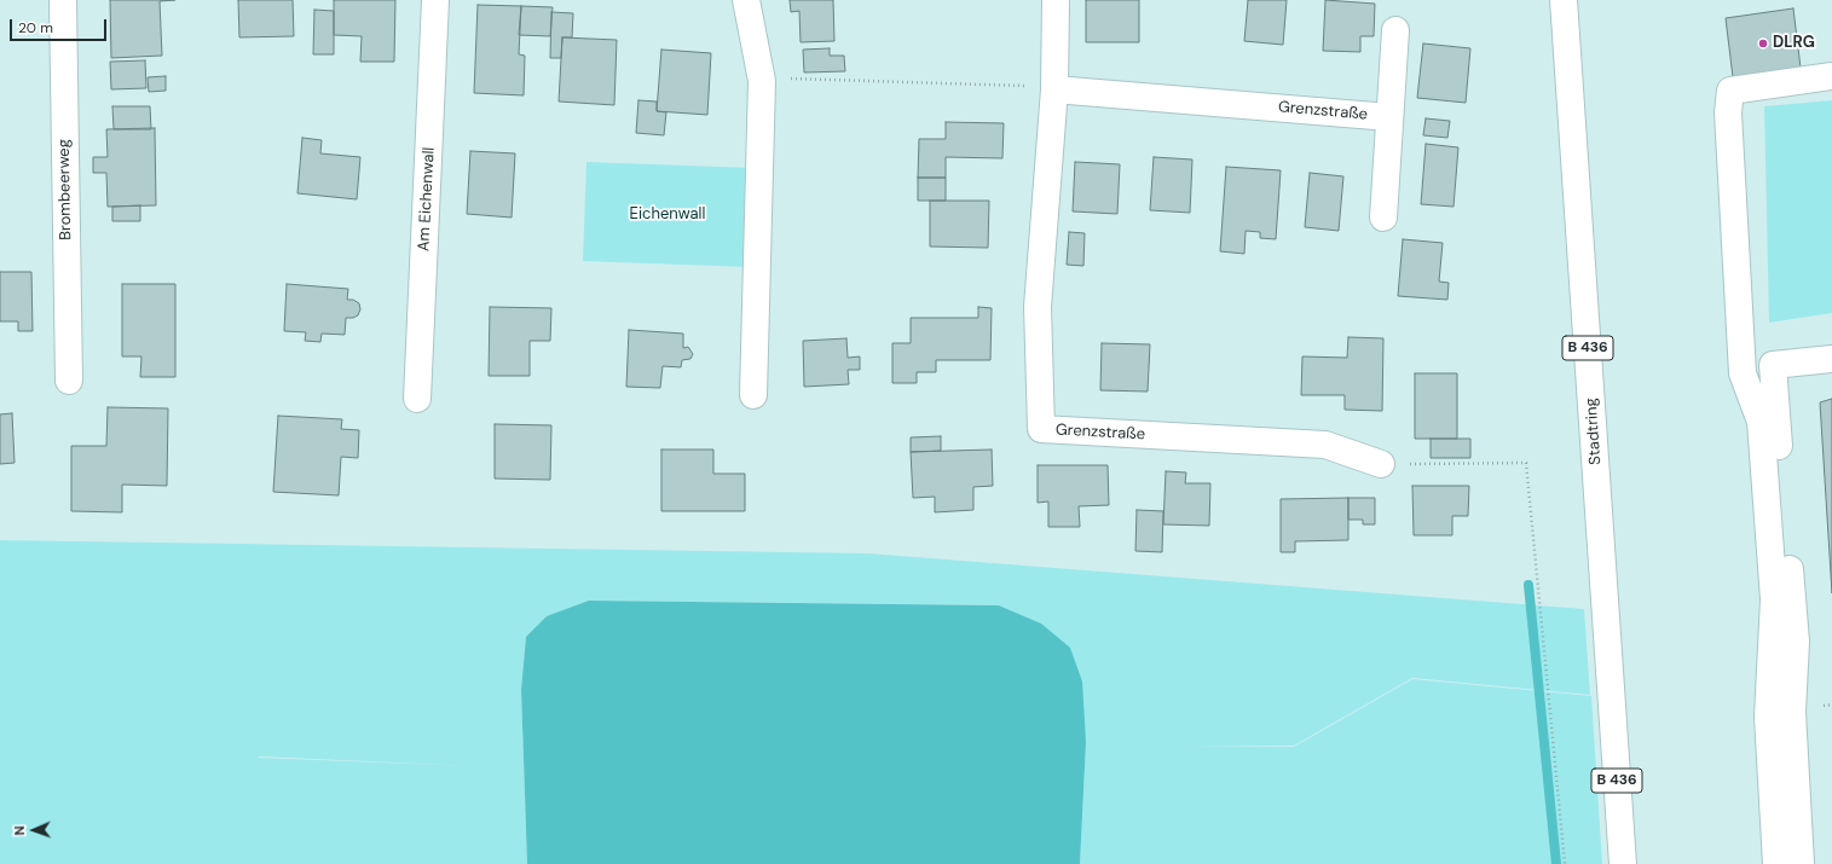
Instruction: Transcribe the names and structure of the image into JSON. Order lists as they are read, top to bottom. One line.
{"streets":{"main road":["Grenzstraße","Brombeerweg","Am Eichenwall","B 436","Stadtring"]},"parks":["Eichenwall"],"places":["DLRG"],"scale_bar":"20 m","north":"left"}
